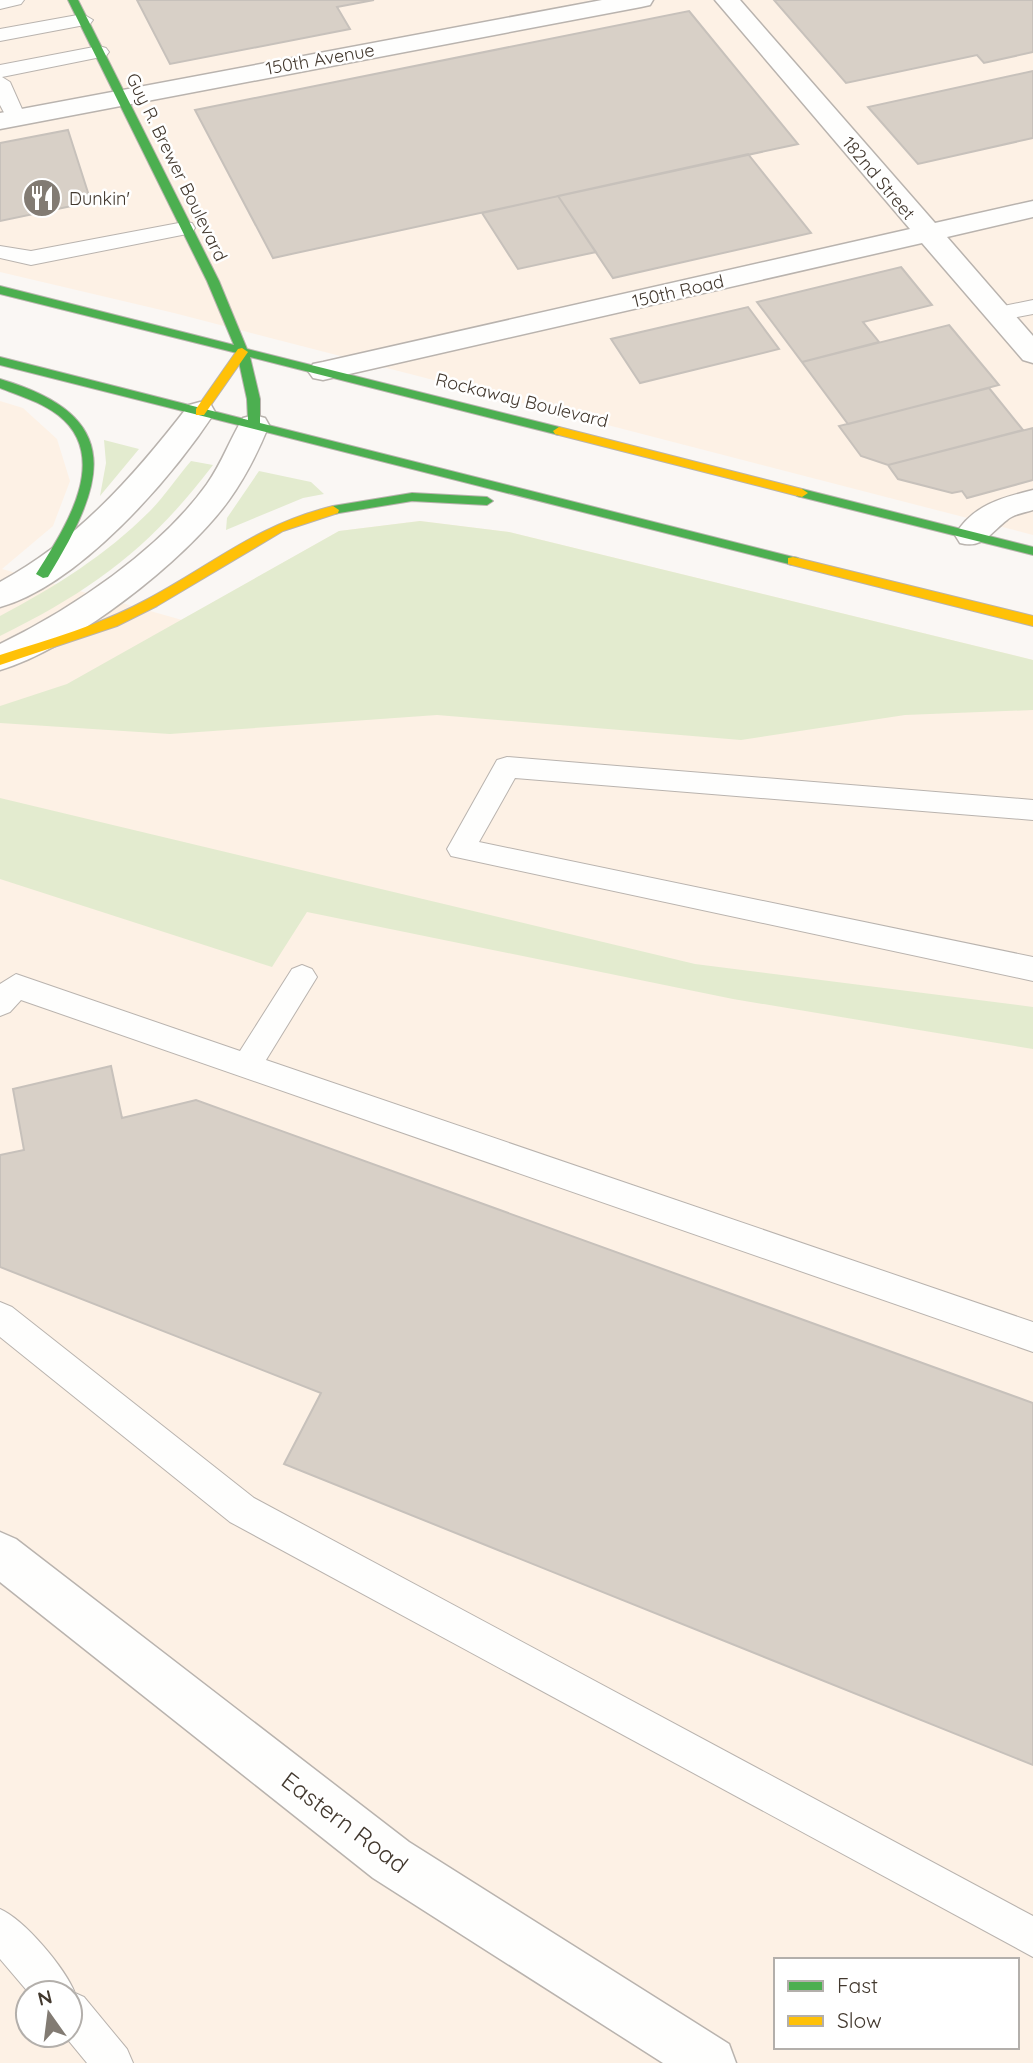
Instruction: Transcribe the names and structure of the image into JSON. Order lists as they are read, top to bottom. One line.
{"streets":{"main road":["Guy R. Brewer Boulevard","Rockaway Boulevard"],"street":["150th Avenue","182nd Street","150th Road","Eastern Road"]},"crossings":[["150th Avenue","Guy R. Brewer Boulevard"],["Guy R. Brewer Boulevard","Rockaway Boulevard"],["182nd Street","150th Road"],["150th Road","Rockaway Boulevard"]],"places":{"restaurant":["Dunkin'"]},"legend":["Fast","Slow"],"north":"top"}
